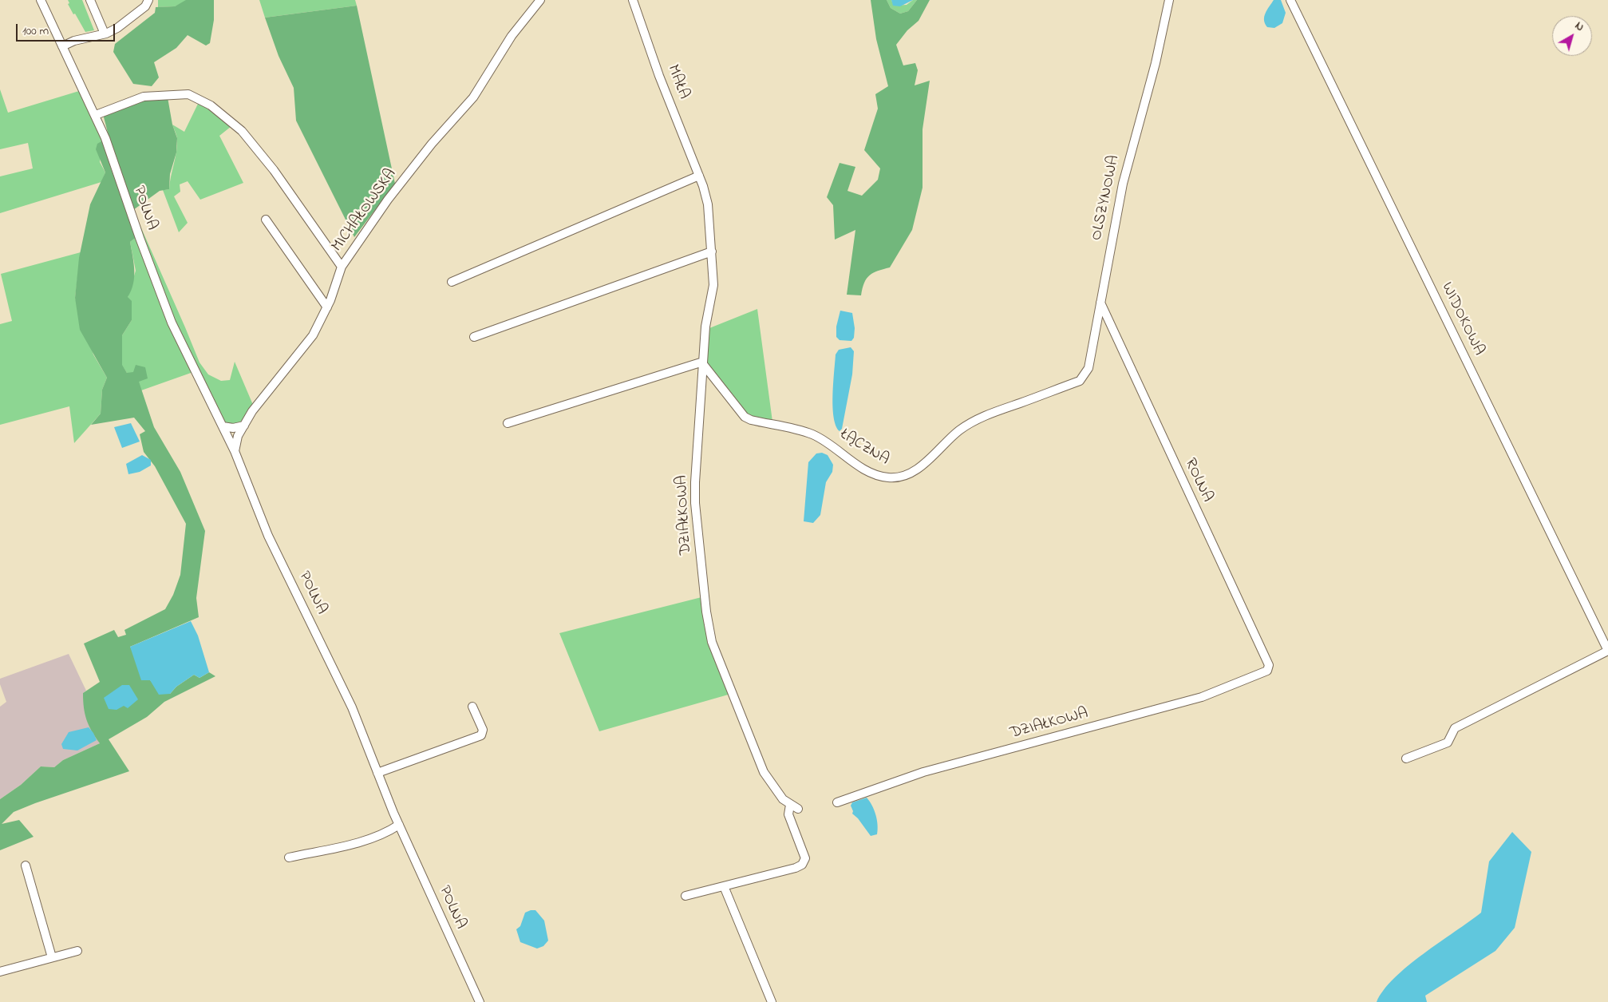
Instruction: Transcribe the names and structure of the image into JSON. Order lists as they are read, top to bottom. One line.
{"streets":{"street":["MAŁA","OLSZYNOWA","POLNA","MICHAŁOWSKA","WIDOKOWA","ŁĄCZNA","ROLNA","DZIAŁKOWA"]},"crossings":[["MAŁA","DZIAŁKOWA"],["OLSZYNOWA","ŁĄCZNA"],["OLSZYNOWA","ROLNA"],["POLNA","MICHAŁOWSKA"],["ŁĄCZNA","DZIAŁKOWA"],["ROLNA","DZIAŁKOWA"]],"scale_bar":"100 m","north":"top right"}
